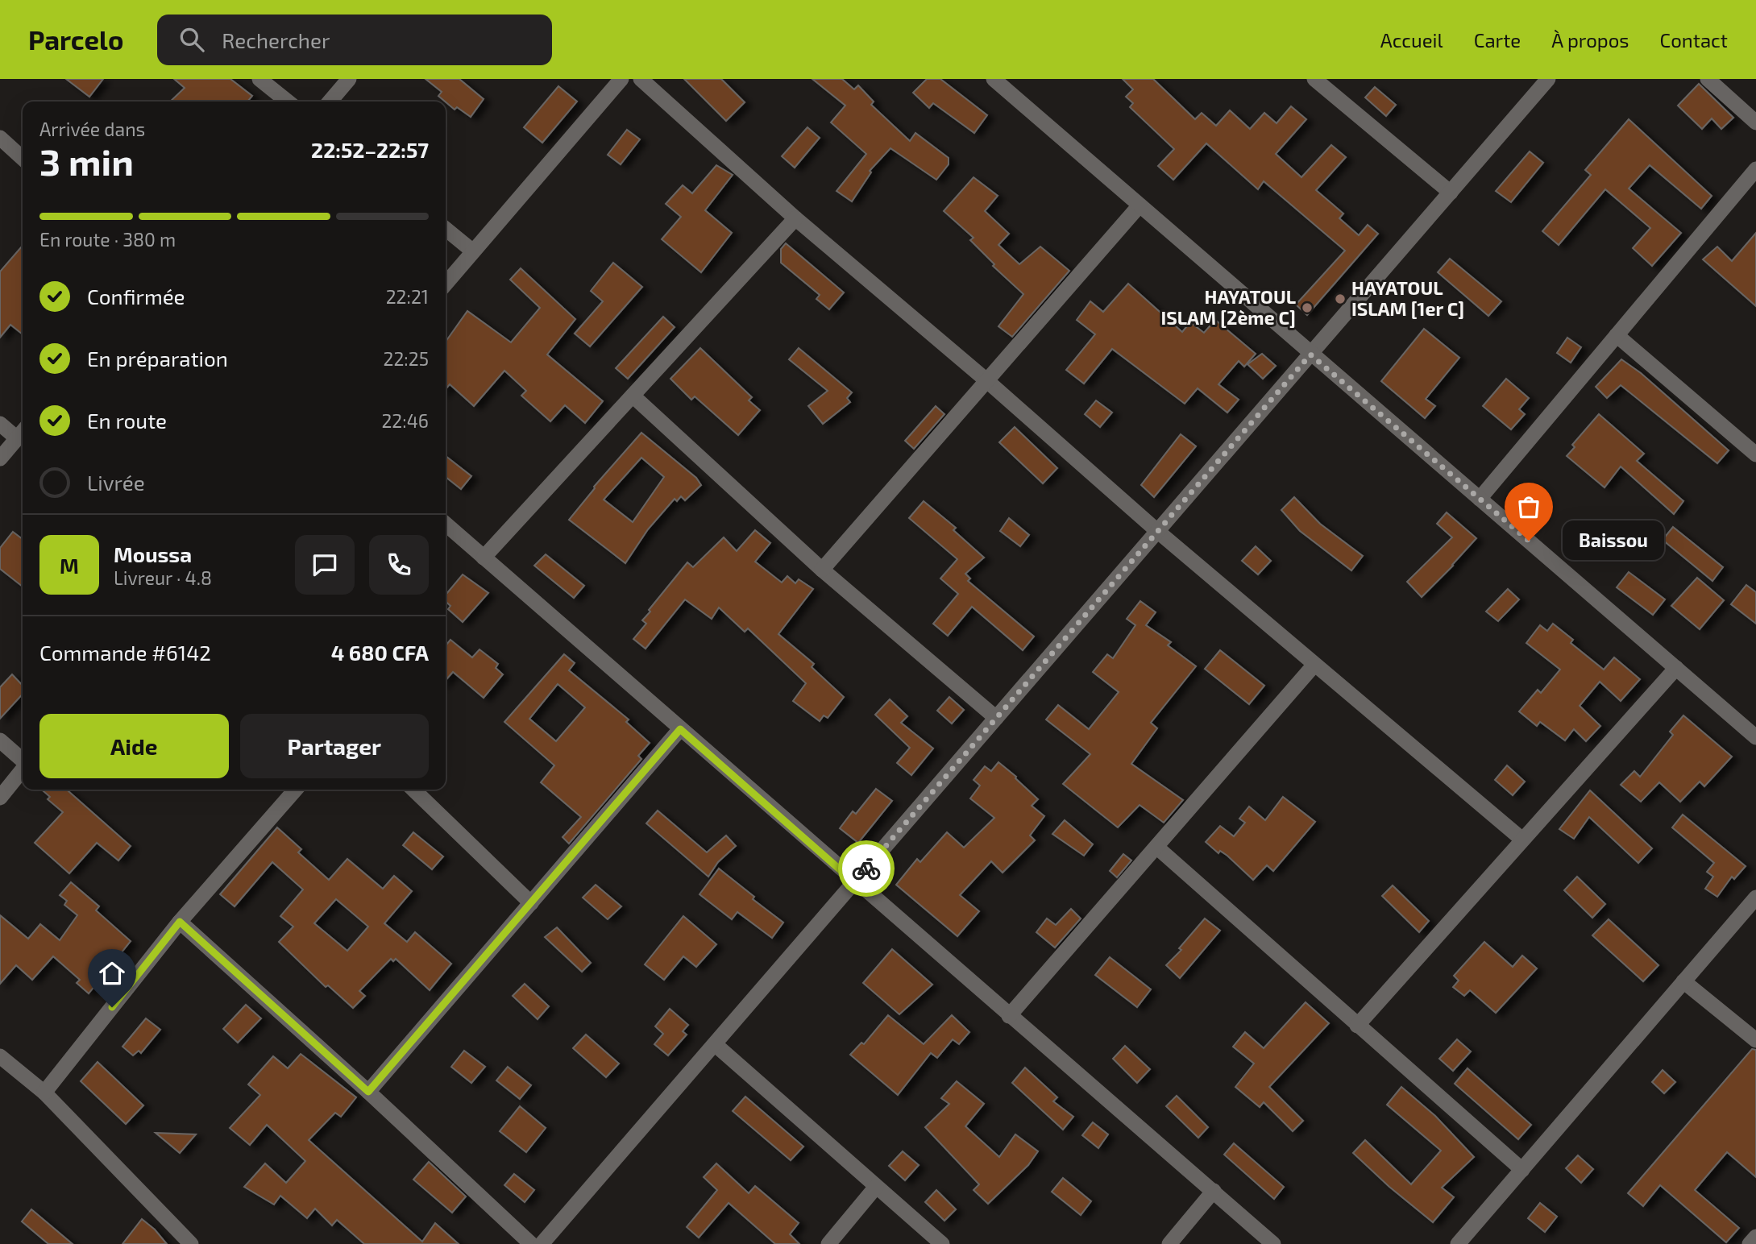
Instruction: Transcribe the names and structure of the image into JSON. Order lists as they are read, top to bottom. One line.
{"places":["HAYATOUL ISLAM [1er C]","HAYATOUL ISLAM [2ème C]","Baissou"],"page":{"header":"Parcelo","search":"Rechercher","nav":["Accueil","Carte","À propos","Contact"],"heading":["3 min","Arrivée dans","22:52–22:57"],"panel":["Moussa","Livreur · 4.8","Commande #6142","4 680 CFA"],"bar":"En route · 380 m","list":[["Confirmée","22:21"],["En préparation","22:25"],["En route","22:46"],"Livrée"],"bubble":"Baissou","round":"M","buttons":["Aide","Partager"]}}
